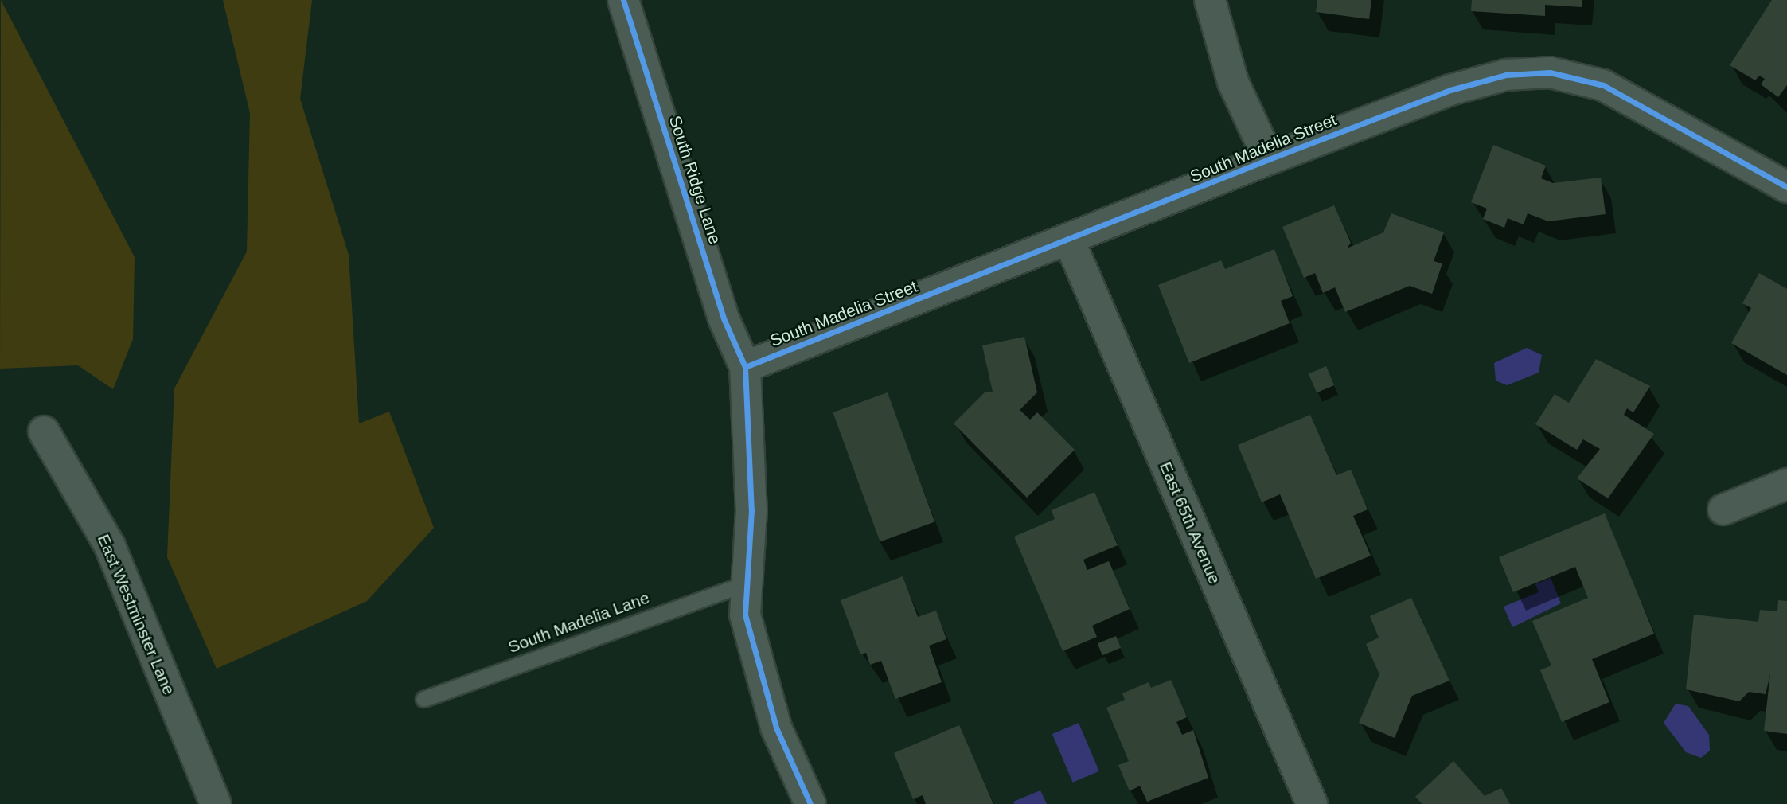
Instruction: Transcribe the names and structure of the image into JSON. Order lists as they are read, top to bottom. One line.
{"streets":{"street":["South Madelia Street","South Ridge Lane","East 65th Avenue","East Westminster Lane"],"lane":["South Madelia Lane"]},"crossings":[["South Madelia Street","South Ridge Lane"],["South Madelia Street","East 65th Avenue"]]}
